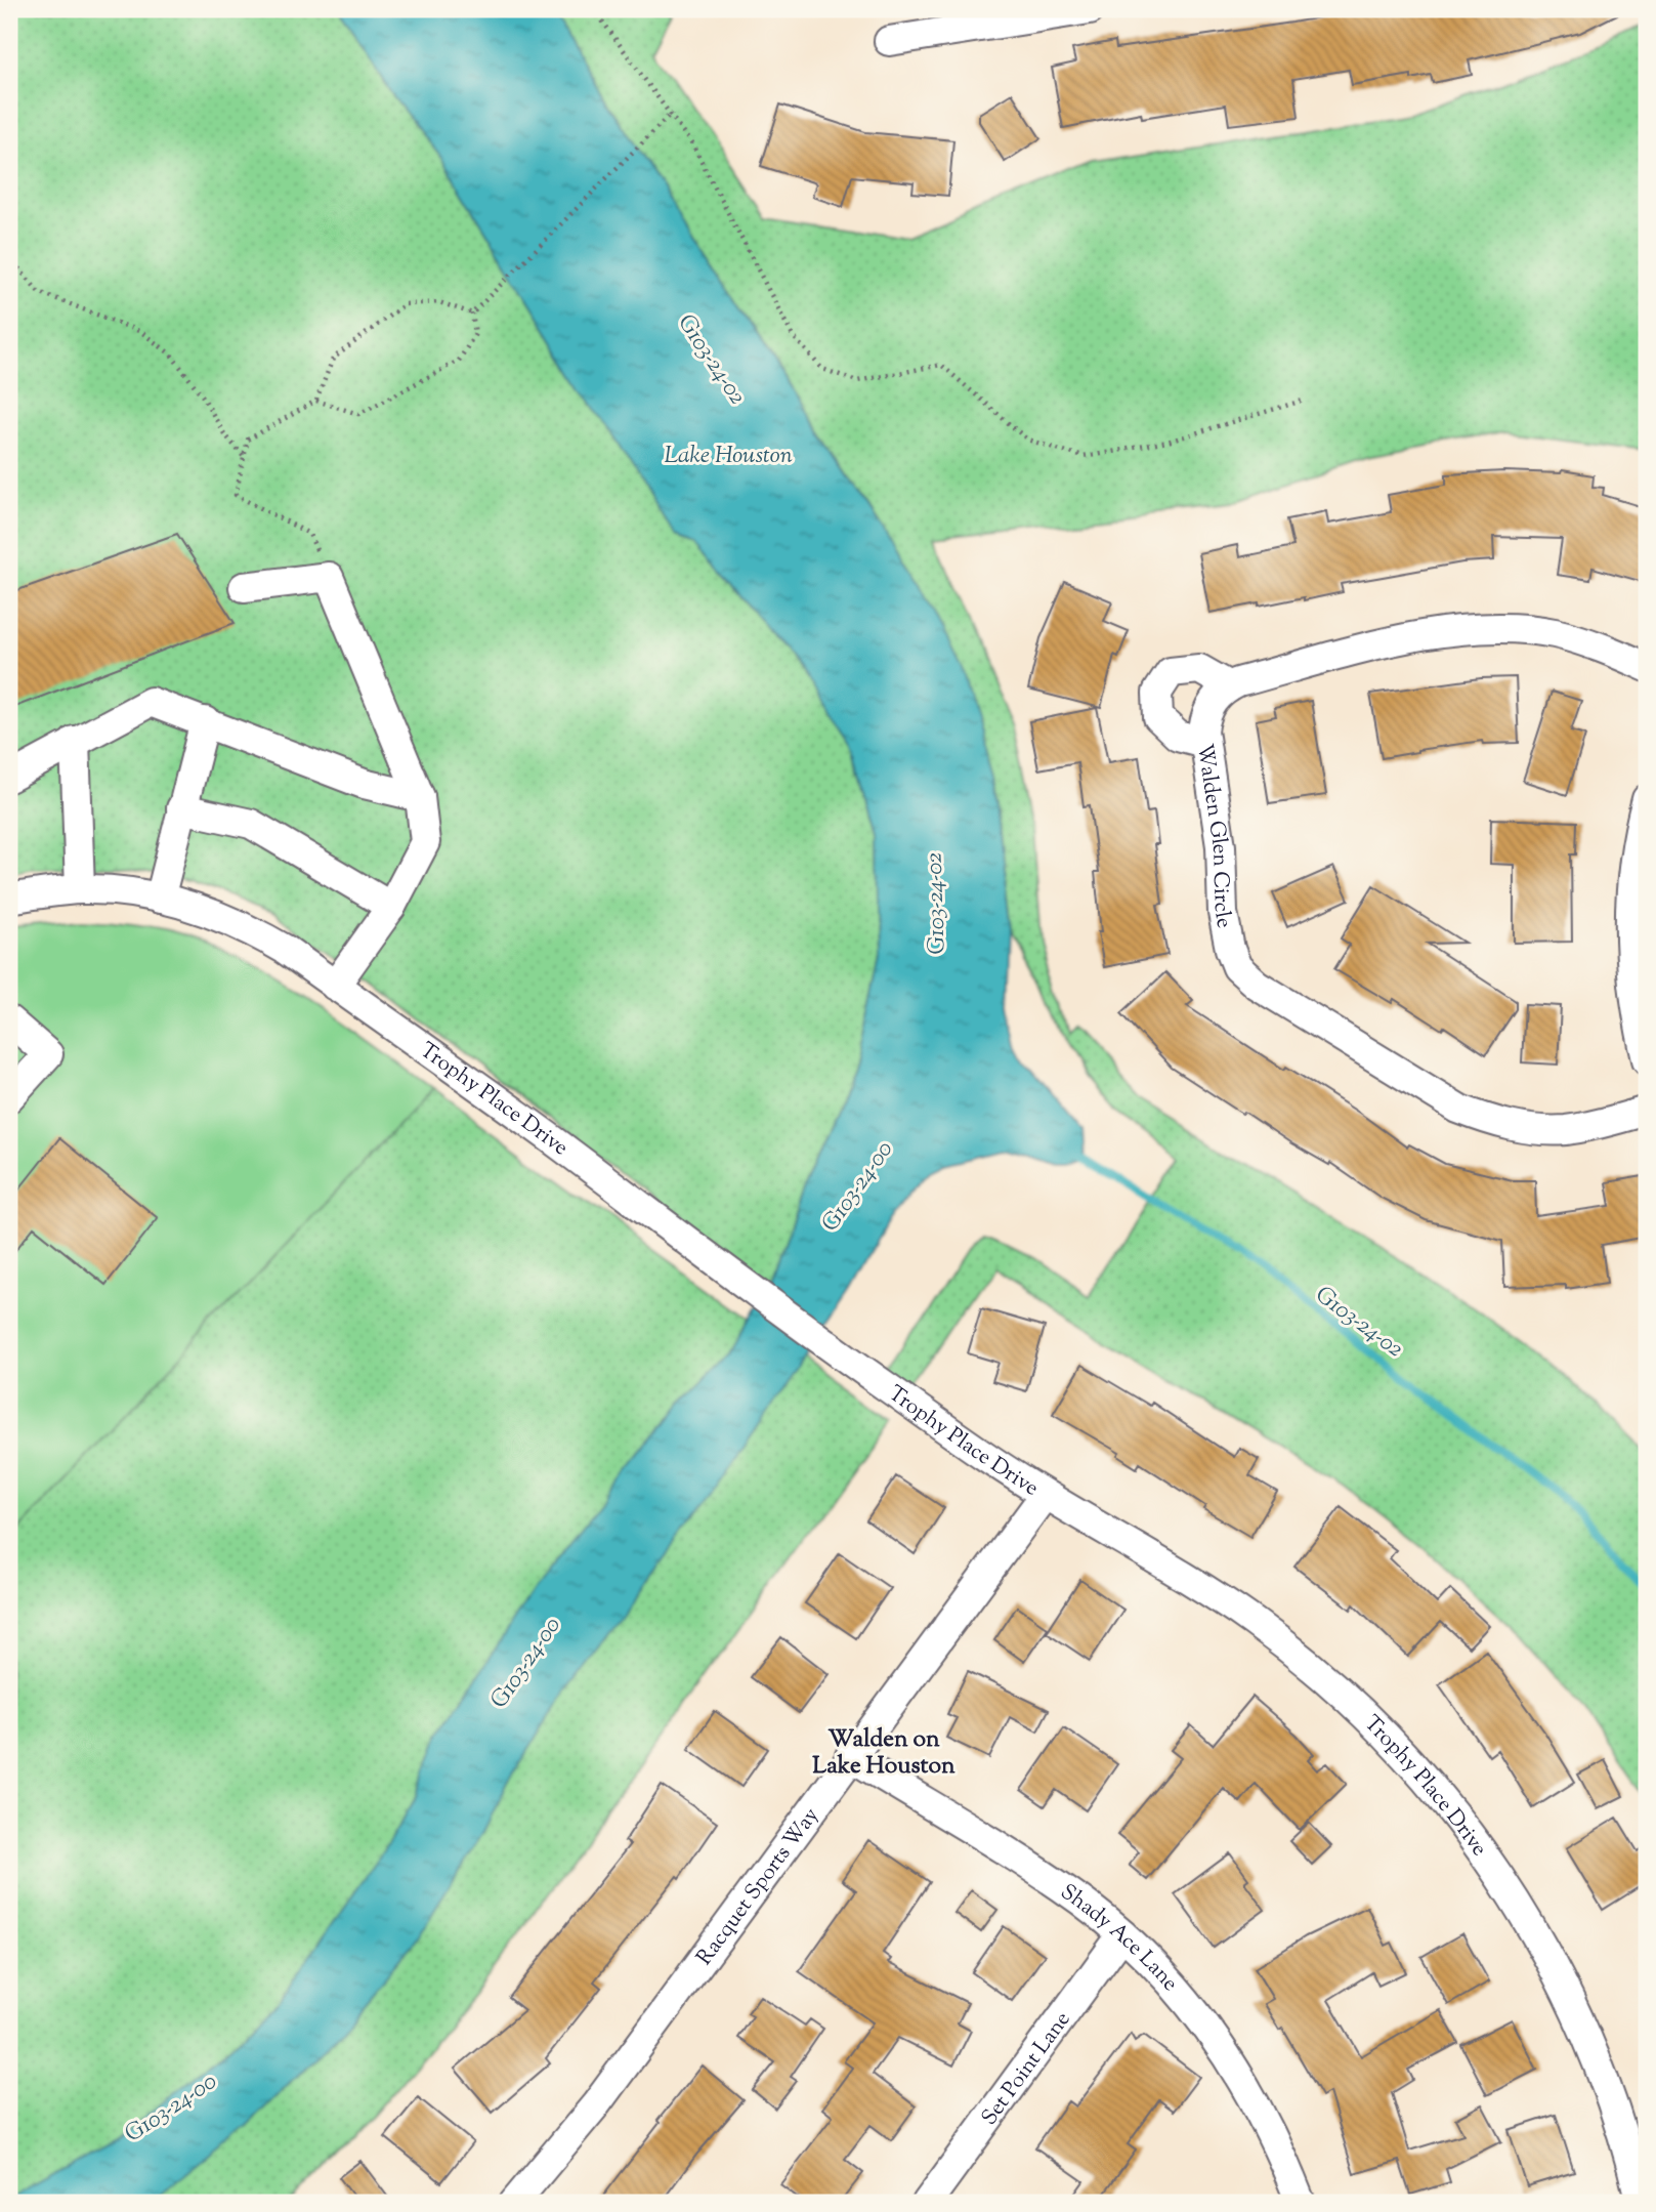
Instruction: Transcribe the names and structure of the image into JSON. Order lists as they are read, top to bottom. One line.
{"streets":{"street":["Walden Glen Circle","Trophy Place Drive","Racquet Sports Way","Shady Ace Lane","Set Point Lane"]},"crossings":[["Trophy Place Drive","Racquet Sports Way"],["Racquet Sports Way","Shady Ace Lane"],["Shady Ace Lane","Set Point Lane"]],"districts":["Walden on Lake Houston"],"water":["G103-24-02","Lake Houston","G103-24-00"]}
